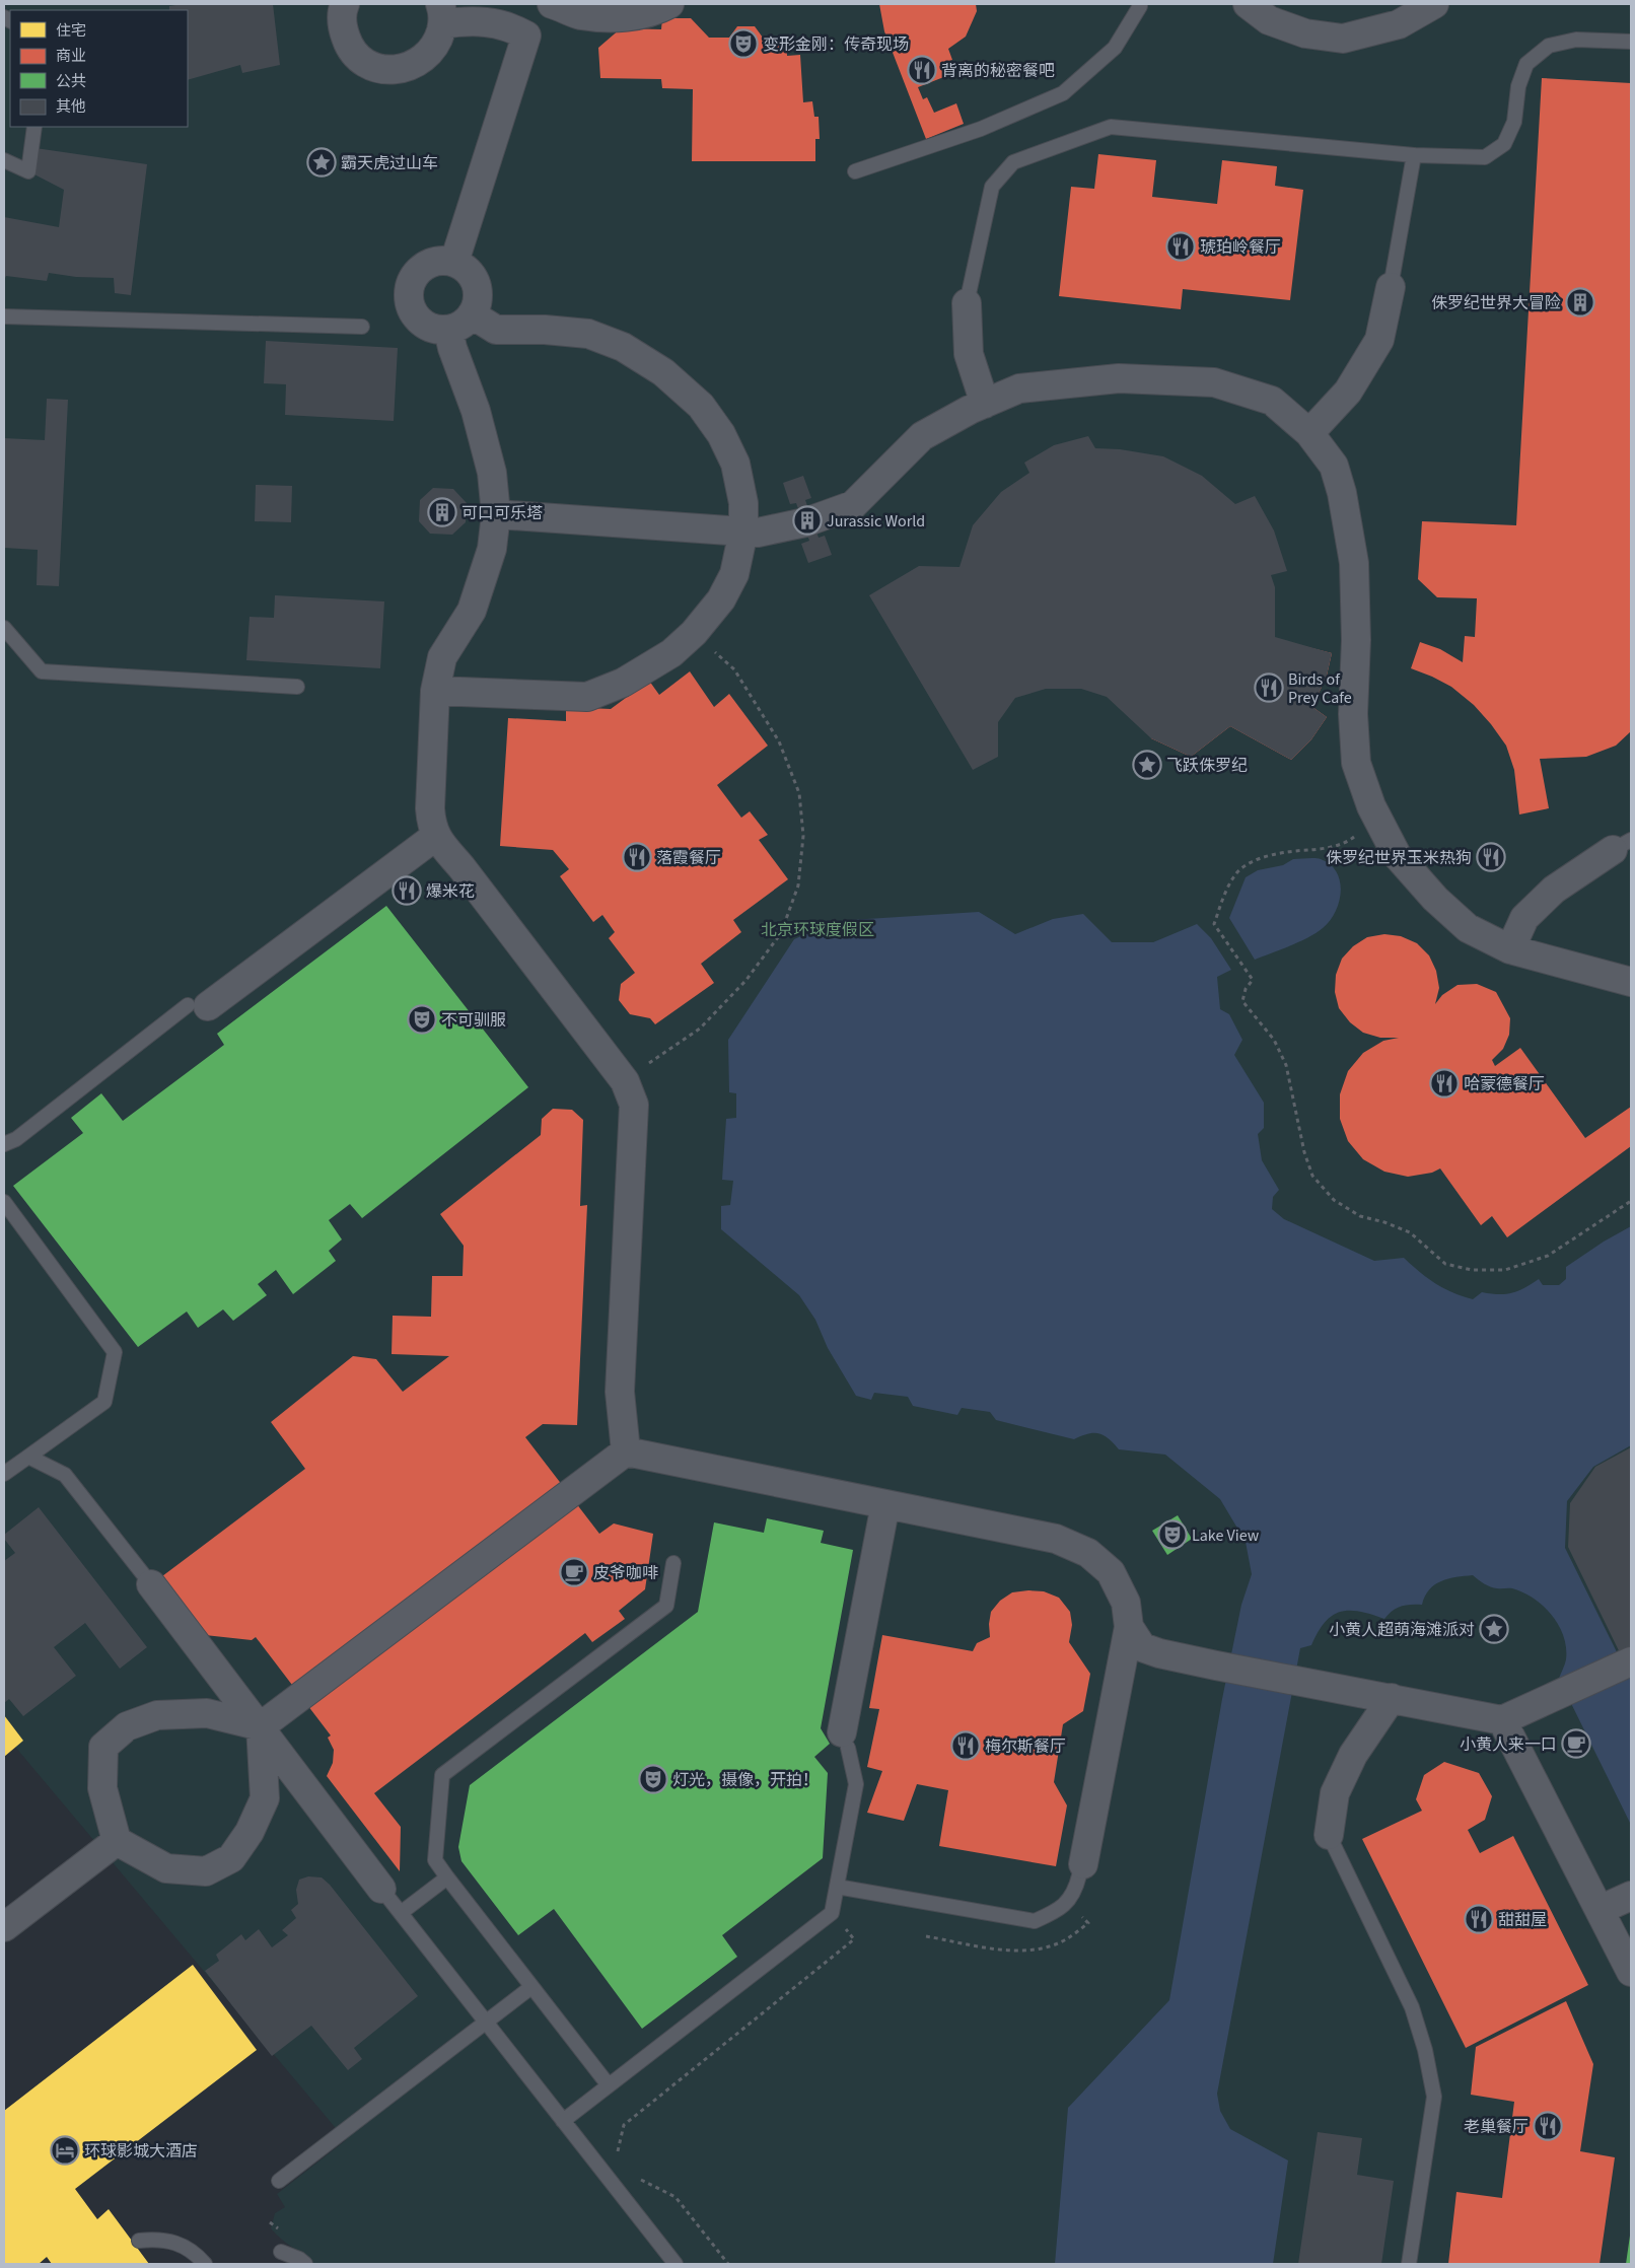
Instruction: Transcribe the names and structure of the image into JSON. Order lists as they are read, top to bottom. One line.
{"parks":["北京环球度假区"],"places":{"theatre":["变形金刚：传奇现场","不可驯服","Lake View","灯光，摄像，开拍！"],"restaurant":["背离的秘密餐吧","琥珀岭餐厅","Birds of Prey Cafe","落霞餐厅","侏罗纪世界玉米热狗","爆米花","哈蒙德餐厅","梅尔斯餐厅","甜甜屋","老巢餐厅"],"place":["霸天虎过山车","飞跃侏罗纪","小黄人超萌海滩派对"],"building":["侏罗纪世界大冒险","可口可乐塔","Jurassic World"],"cafe":["皮爷咖啡","小黄人来一口"],"hotel":["环球影城大酒店"]},"legend":["住宅","商业","公共","其他"]}
